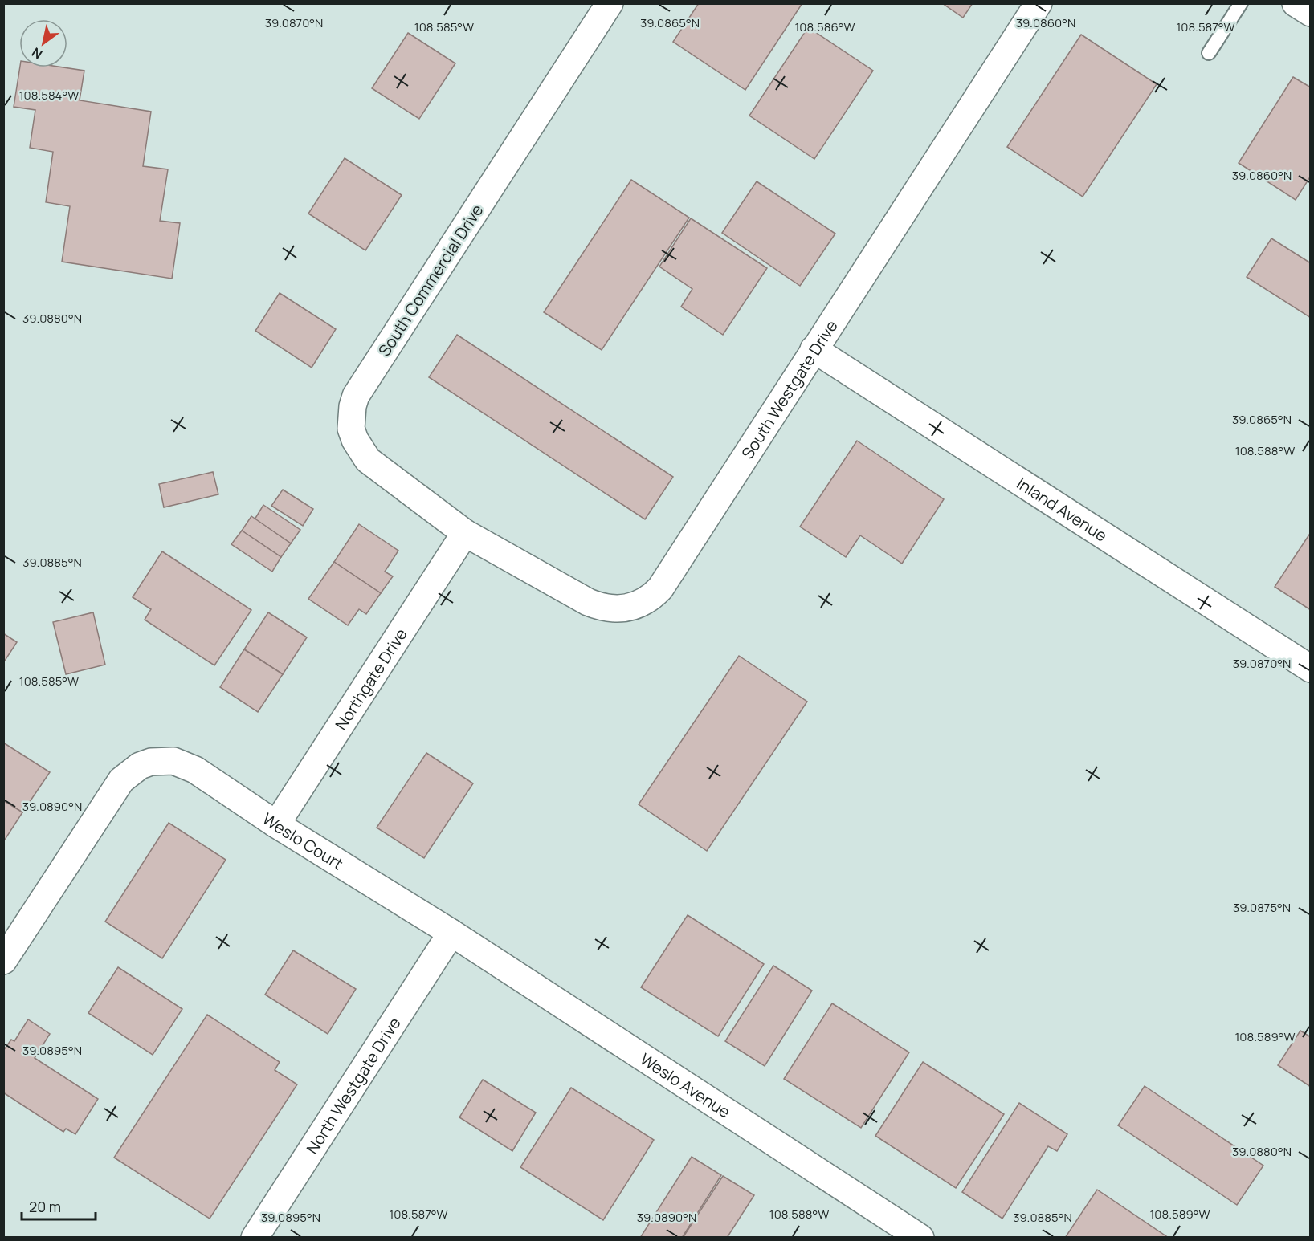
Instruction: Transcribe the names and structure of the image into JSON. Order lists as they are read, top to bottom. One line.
{"streets":{"street":["South Commercial Drive","South Westgate Drive","Inland Avenue","Northgate Drive","Weslo Court","North Westgate Drive","Weslo Avenue"]},"crossings":[["South Commercial Drive","South Westgate Drive"],["South Commercial Drive","Northgate Drive"],["South Westgate Drive","Inland Avenue"],["South Westgate Drive","Northgate Drive"],["Northgate Drive","Weslo Court"],["Weslo Court","North Westgate Drive"],["Weslo Court","Weslo Avenue"],["North Westgate Drive","Weslo Avenue"]],"scale_bar":"20 m","north":"bottom left","coordinates":["39.0870°N","39.0865°N","39.0860°N","108.586°W","108.585°W","108.587°W","108.584°W","39.0880°N","108.588°W","39.0885°N","39.0890°N","39.0875°N","108.589°W","39.0895°N"]}
